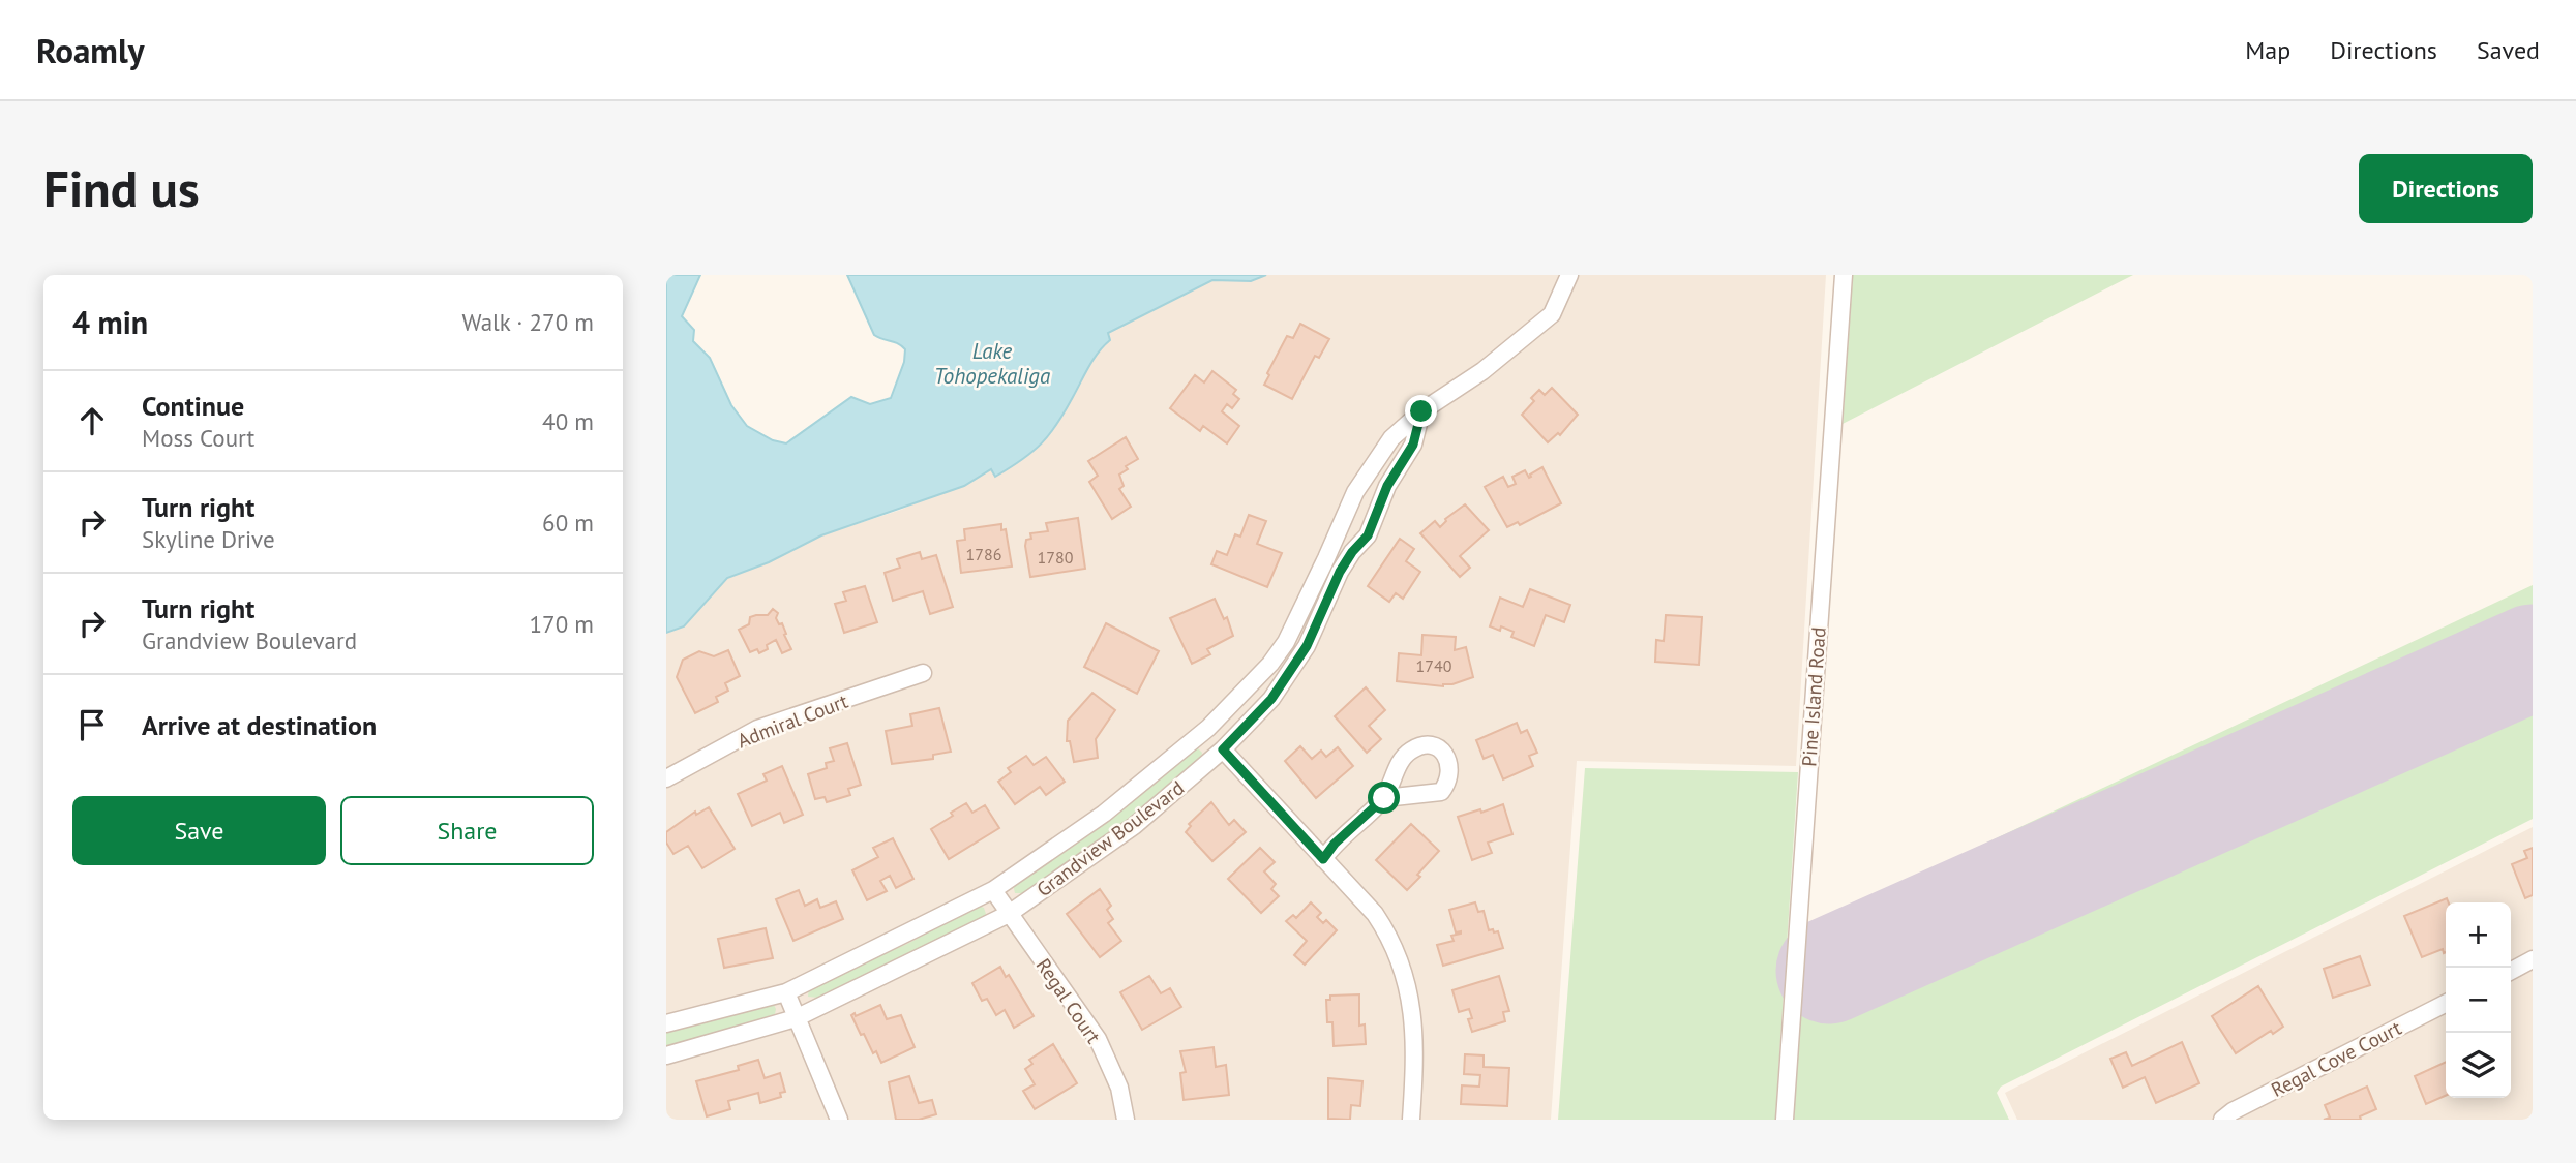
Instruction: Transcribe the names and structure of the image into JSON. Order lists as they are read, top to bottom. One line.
{"streets":{"street":["Pine Island Road","Admiral Court","Grandview Boulevard","Regal Court","Regal Cove Court"]},"crossings":[["Grandview Boulevard","Regal Court"]],"water":["Lake Tohopekaliga"],"house_numbers":["1786","1780","1740"],"page":{"header":"Roamly","nav":["Map","Directions","Saved"],"buttons":["Directions",["Save","Share"]],"title":"Find us","heading":["4 min","Walk · 270 m"],"list":[["Continue","Moss Court","40 m"],["Turn right","Skyline Drive","60 m"],["Turn right","Grandview Boulevard","170 m"],"Arrive at destination"],"map_buttons":["+","−"]}}
